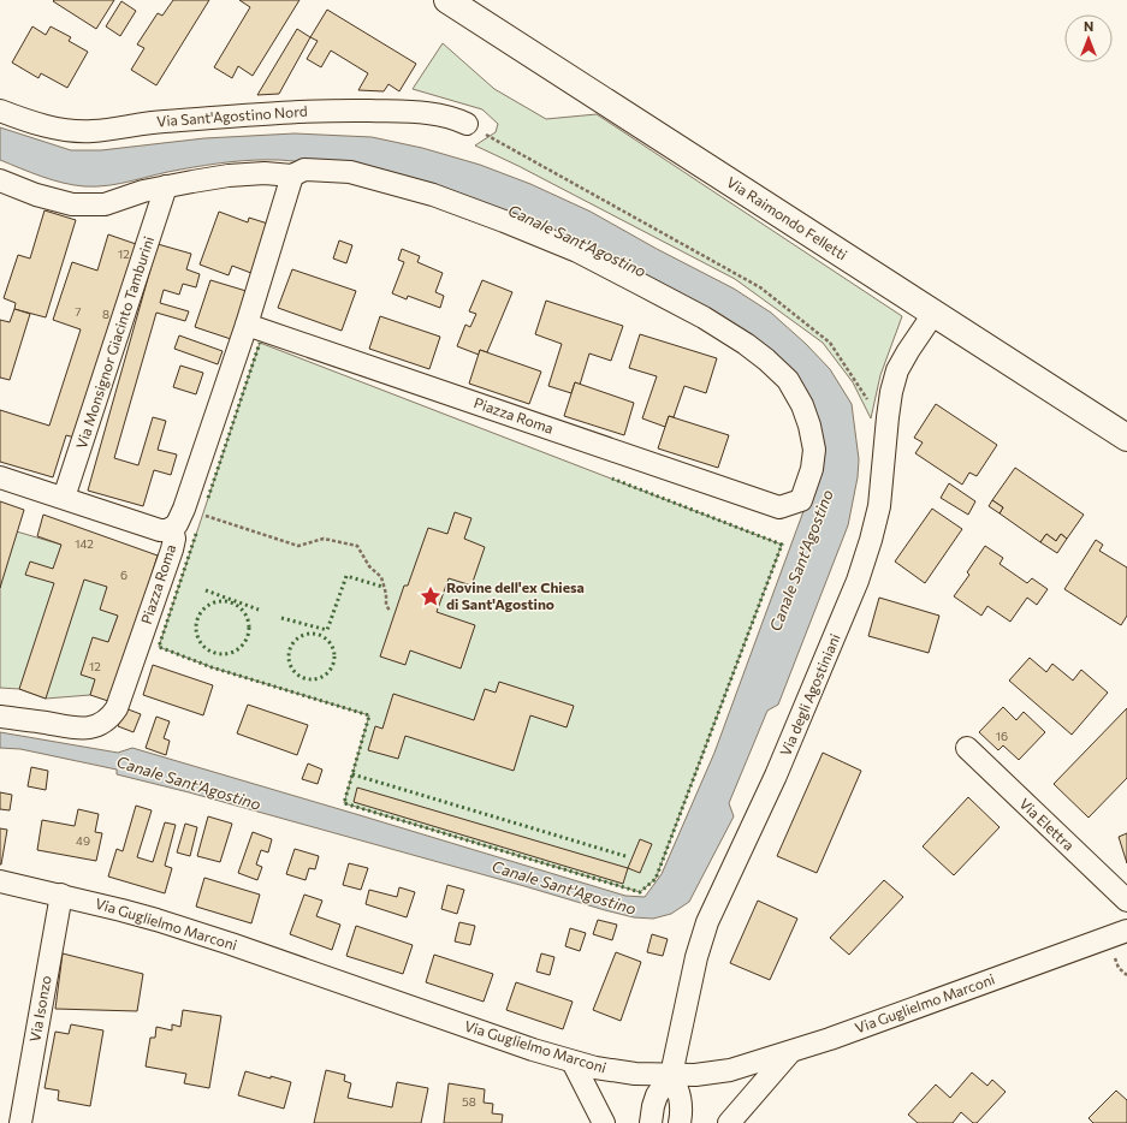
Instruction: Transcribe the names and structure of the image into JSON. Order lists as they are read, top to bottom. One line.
{"streets":{"main road":["Via Raimondo Felletti"],"street":["Via Sant'Agostino Nord","Via Monsignor Giacinto Tamburini","Piazza Roma","Via degli Agostiniani","Via Elettra","Via Guglielmo Marconi","Via Isonzo"]},"crossings":[["Via Raimondo Felletti","Via degli Agostiniani"],["Via degli Agostiniani","Via Guglielmo Marconi"],["Via Guglielmo Marconi","Via Isonzo"]],"water":["Canale Sant'Agostino"],"places":{"place":["Rovine dell'ex Chiesa di Sant'Agostino"]},"house_numbers":["12","7","8","142","6","12","16","49","58"],"north":"top"}
